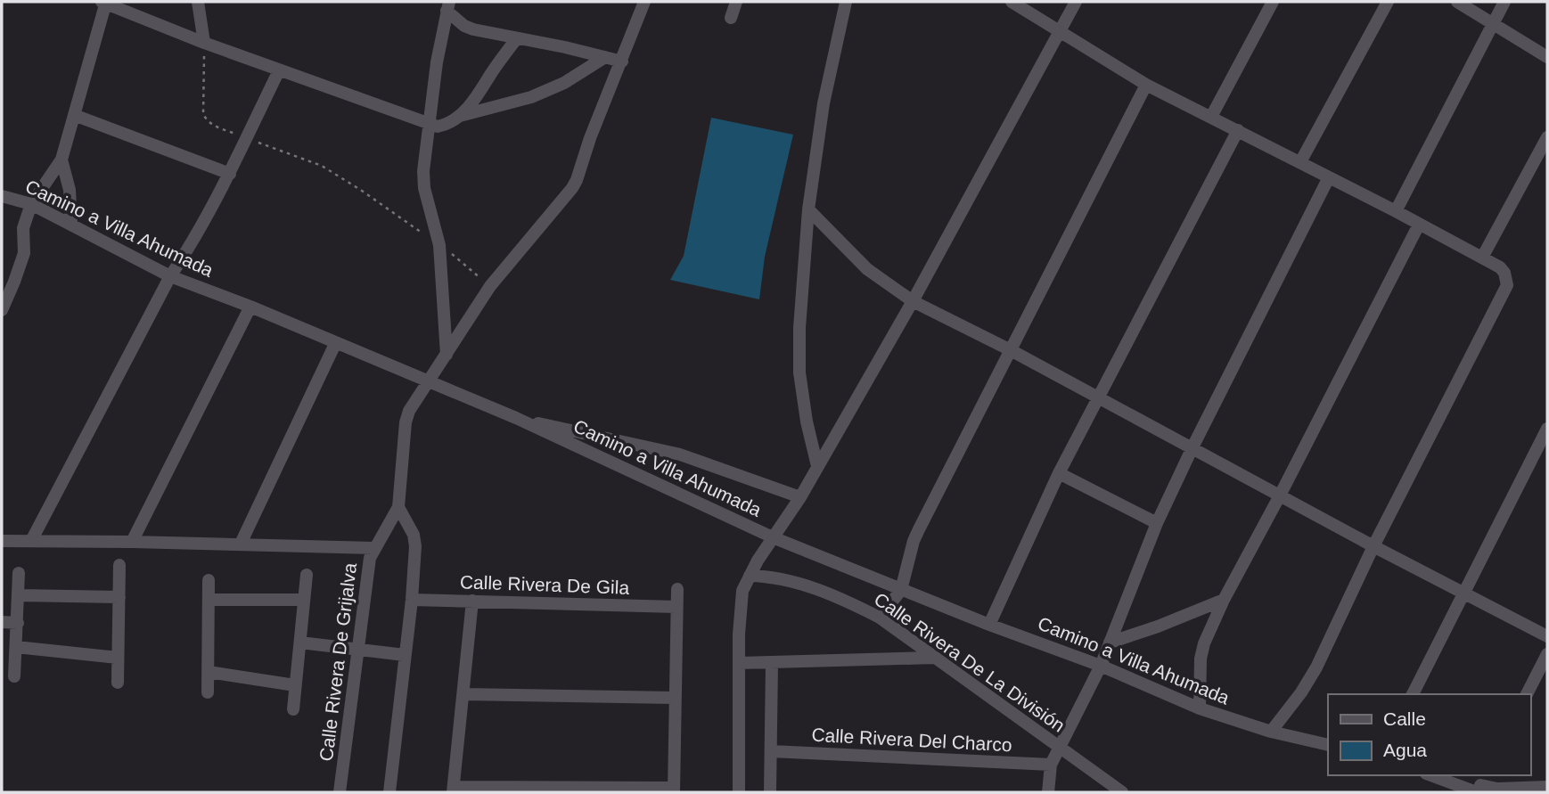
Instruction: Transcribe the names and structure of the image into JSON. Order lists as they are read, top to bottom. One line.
{"streets":{"street":["Camino a Villa Ahumada","Calle Rivera De Gila","Calle Rivera De Grijalva","Calle Rivera De La División","Calle Rivera Del Charco"]},"legend":["Calle","Agua"]}
